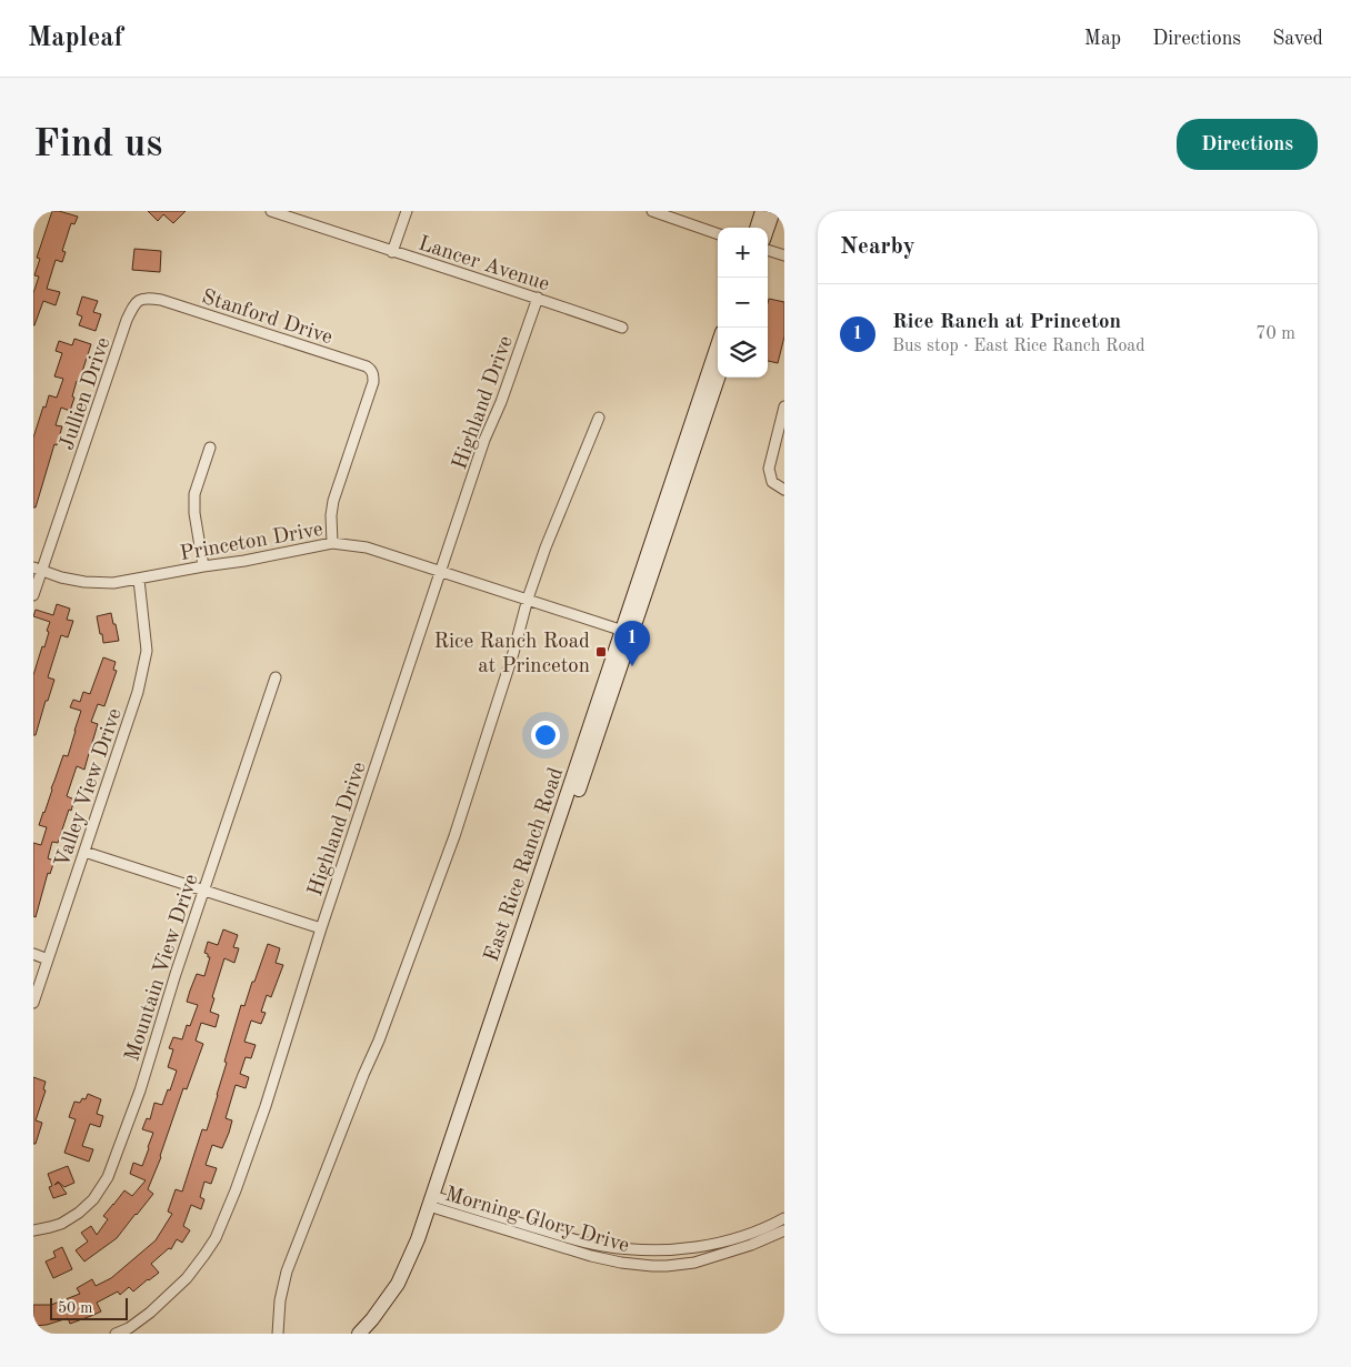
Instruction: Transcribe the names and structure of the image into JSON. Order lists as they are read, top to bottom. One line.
{"streets":{"main road":["East Rice Ranch Road"],"street":["Lancer Avenue","Stanford Drive","Jullien Drive","Highland Drive","Princeton Drive","Valley View Drive","Mountain View Drive","Morning Glory Drive"]},"crossings":[["Lancer Avenue","Highland Drive"],["Stanford Drive","Jullien Drive"],["Stanford Drive","Princeton Drive"],["Jullien Drive","Princeton Drive"],["Highland Drive","Princeton Drive"],["Princeton Drive","Valley View Drive"],["Princeton Drive","East Rice Ranch Road"],["East Rice Ranch Road","Morning Glory Drive"]],"places":{"transit":["Rice Ranch Road at Princeton"]},"scale_bar":"50 m","page":{"header":"Mapleaf","nav":["Map","Directions","Saved"],"buttons":"Directions","title":"Find us","heading":"Nearby","map_buttons":["+","−"],"list":[{"mark":"1","name":"Rice Ranch at Princeton","note":"Bus stop · East Rice Ranch Road","value":"70 m"}],"pins":"1","scale":"50 m"}}
